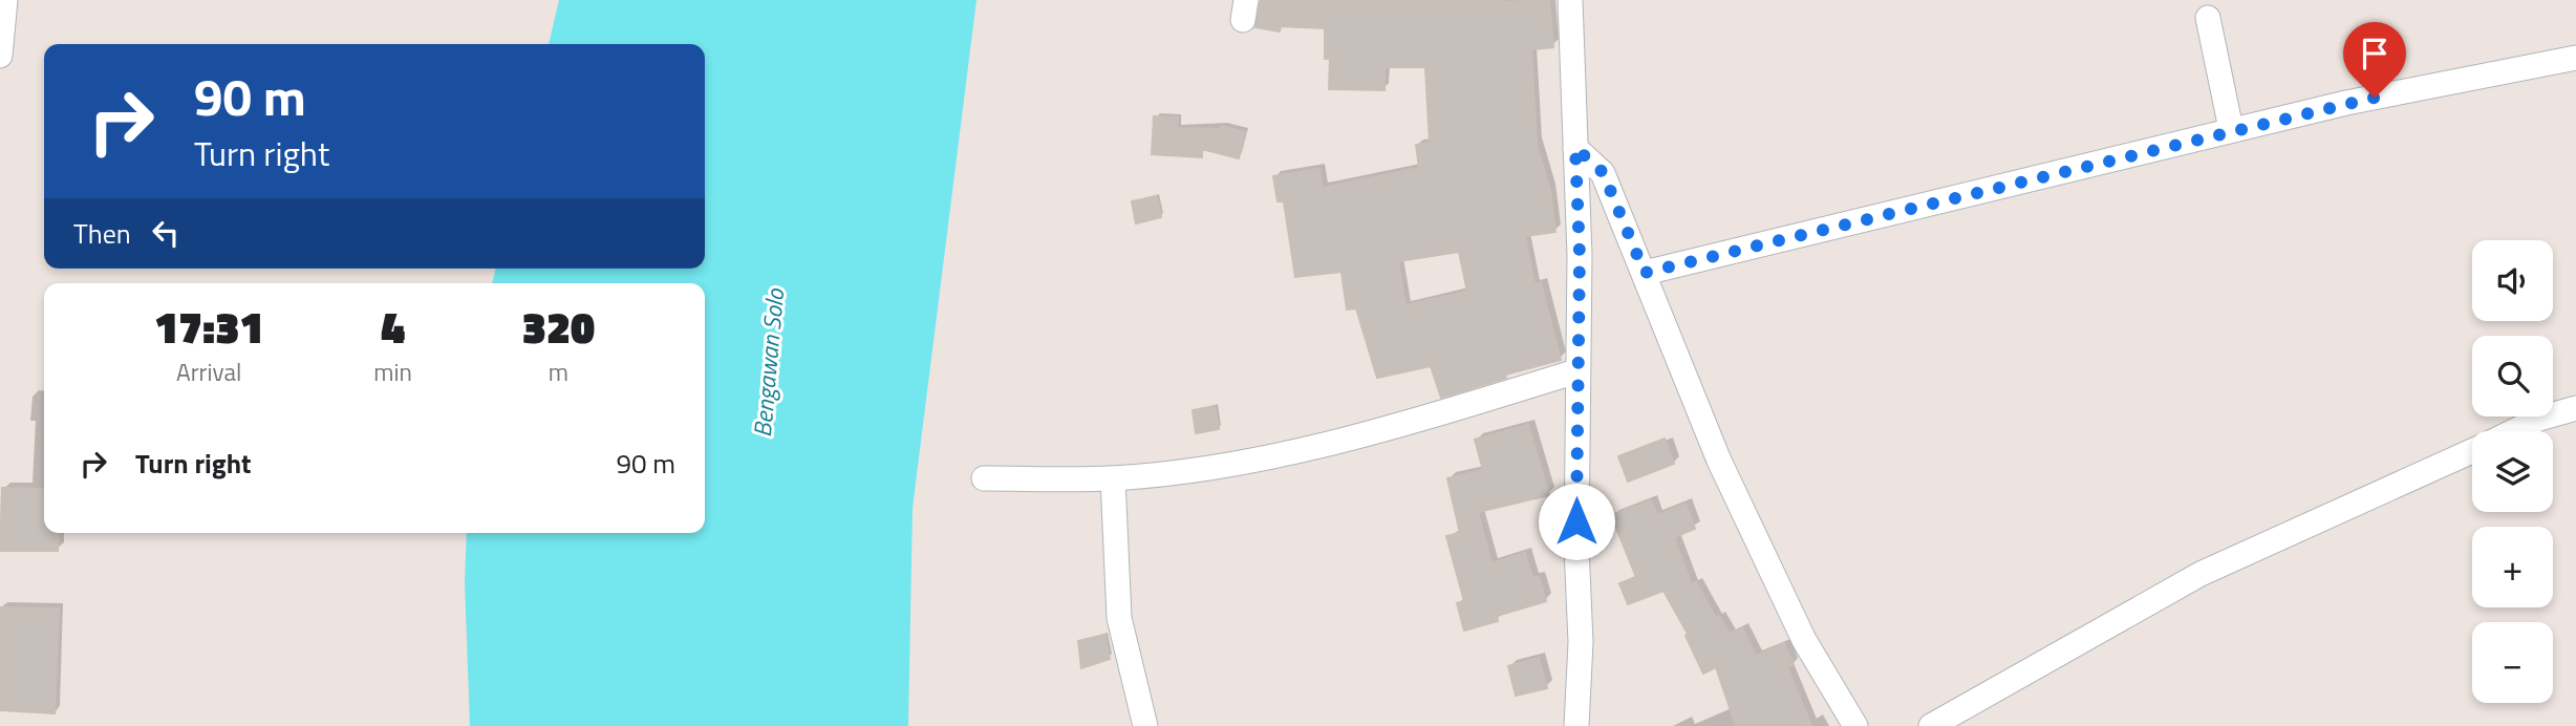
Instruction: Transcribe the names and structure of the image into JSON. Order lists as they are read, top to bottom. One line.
{"water":["Bengawan Solo"],"page":{"turn":["90 m","Turn right"],"then":"Then","map_buttons":["+","−"],"eta":["17:31","Arrival","4","min","320","m"],"list":[{"name":"Turn right","value":"90 m"}]}}
